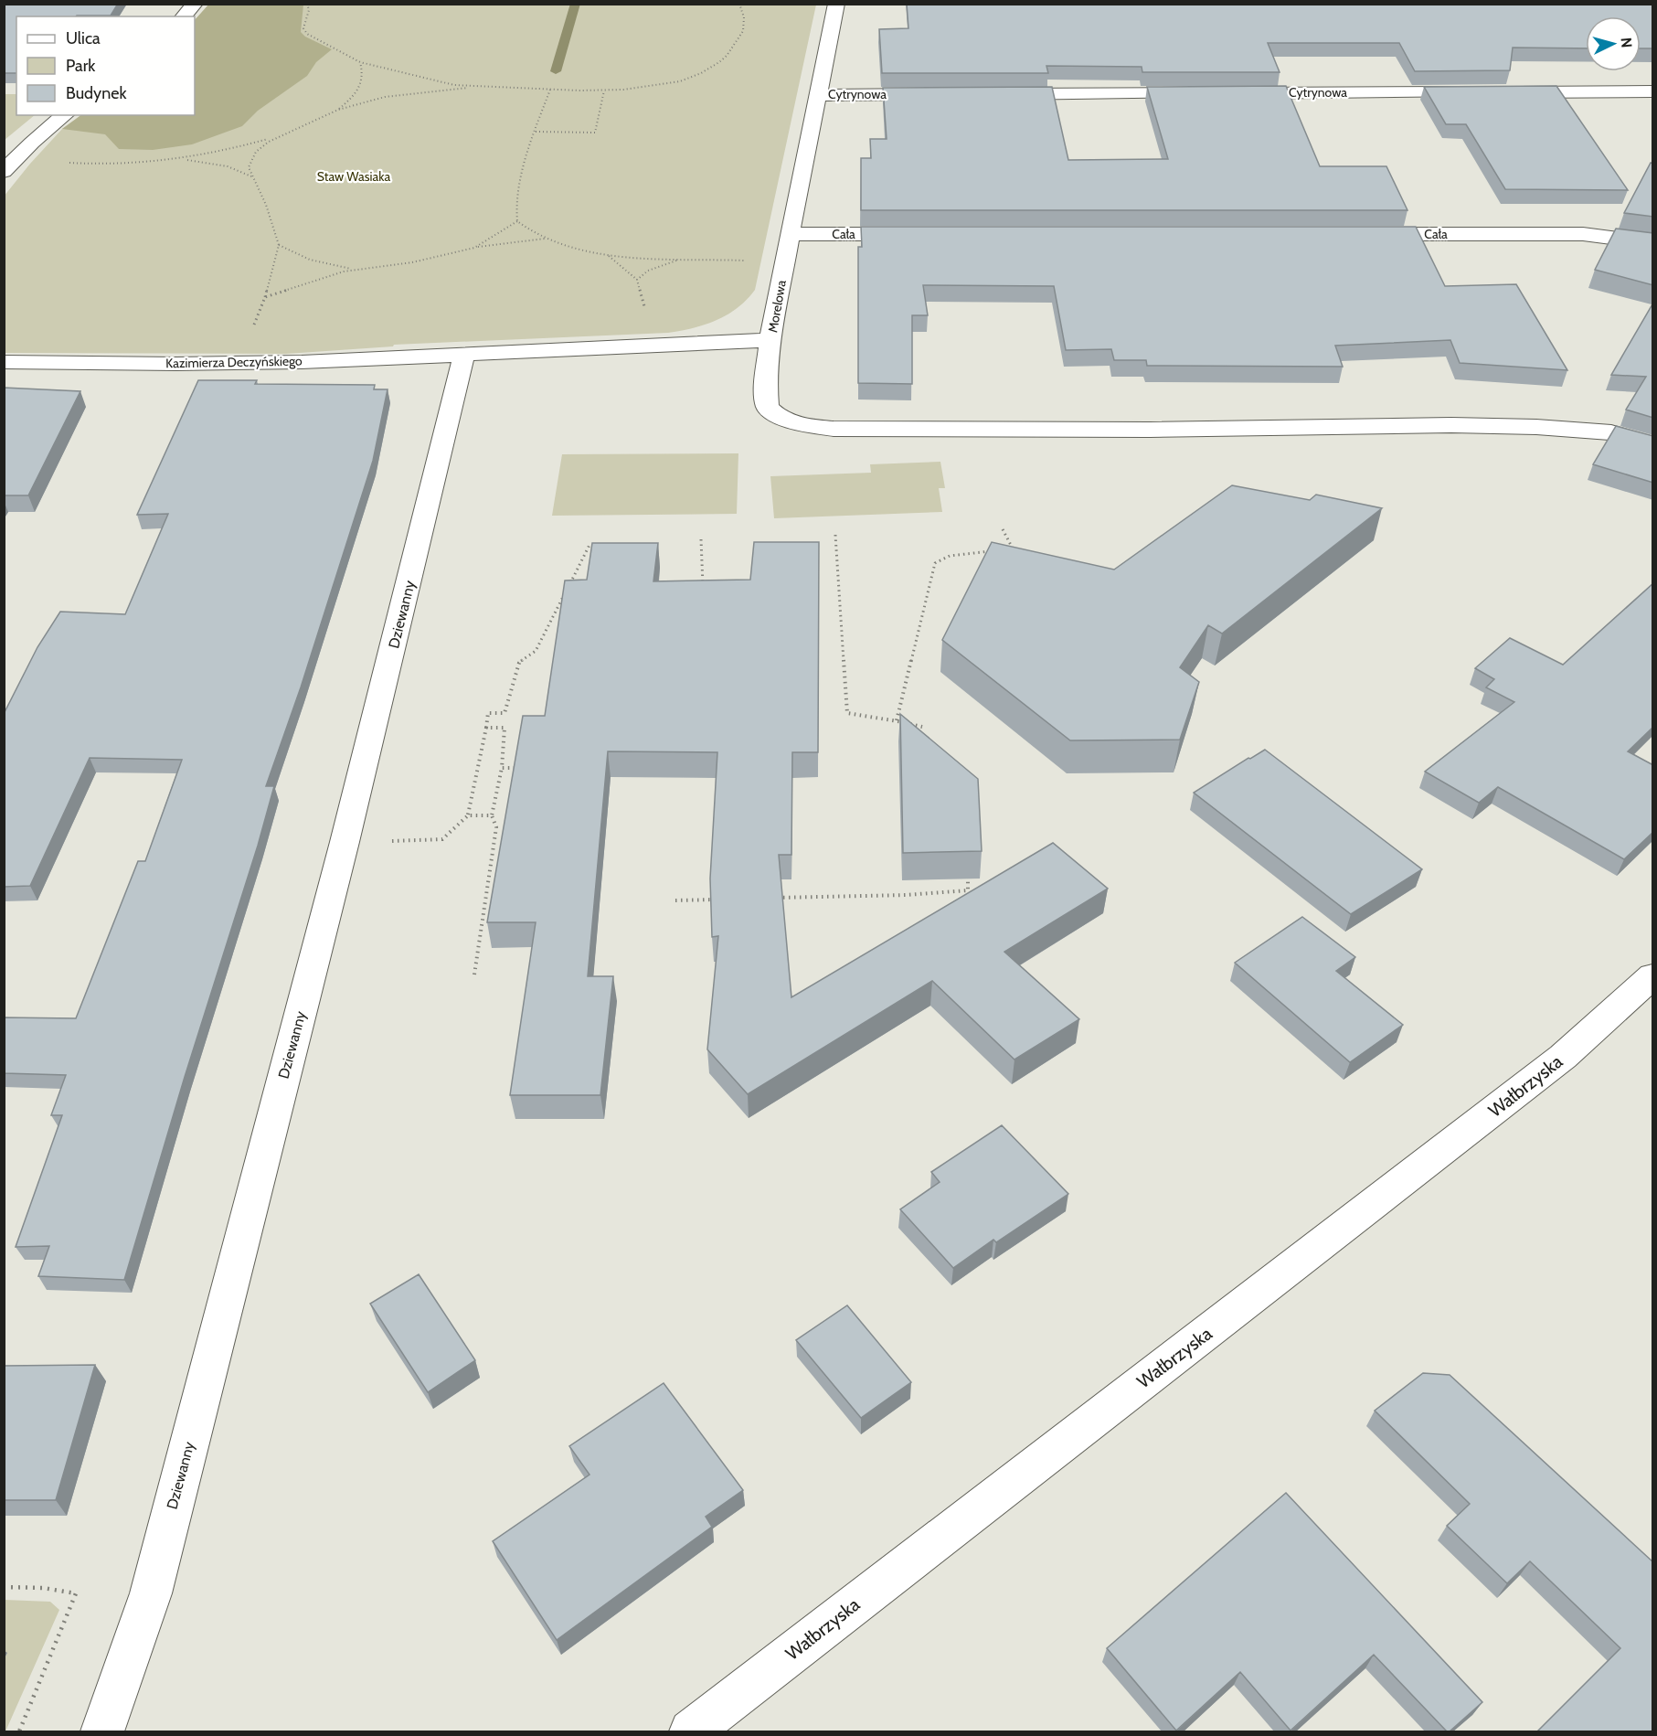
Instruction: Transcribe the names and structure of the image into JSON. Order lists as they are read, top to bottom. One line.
{"streets":{"street":["Cytrynowa","Cała","Morelowa","Kazimierza Deczyńskiego","Dziewanny","Wałbrzyska"]},"crossings":[["Cytrynowa","Morelowa"],["Cała","Morelowa"],["Morelowa","Kazimierza Deczyńskiego"],["Morelowa","Dziewanny"],["Kazimierza Deczyńskiego","Dziewanny"]],"parks":["Staw Wasiaka"],"legend":["Ulica","Park","Budynek"],"north":"right"}
